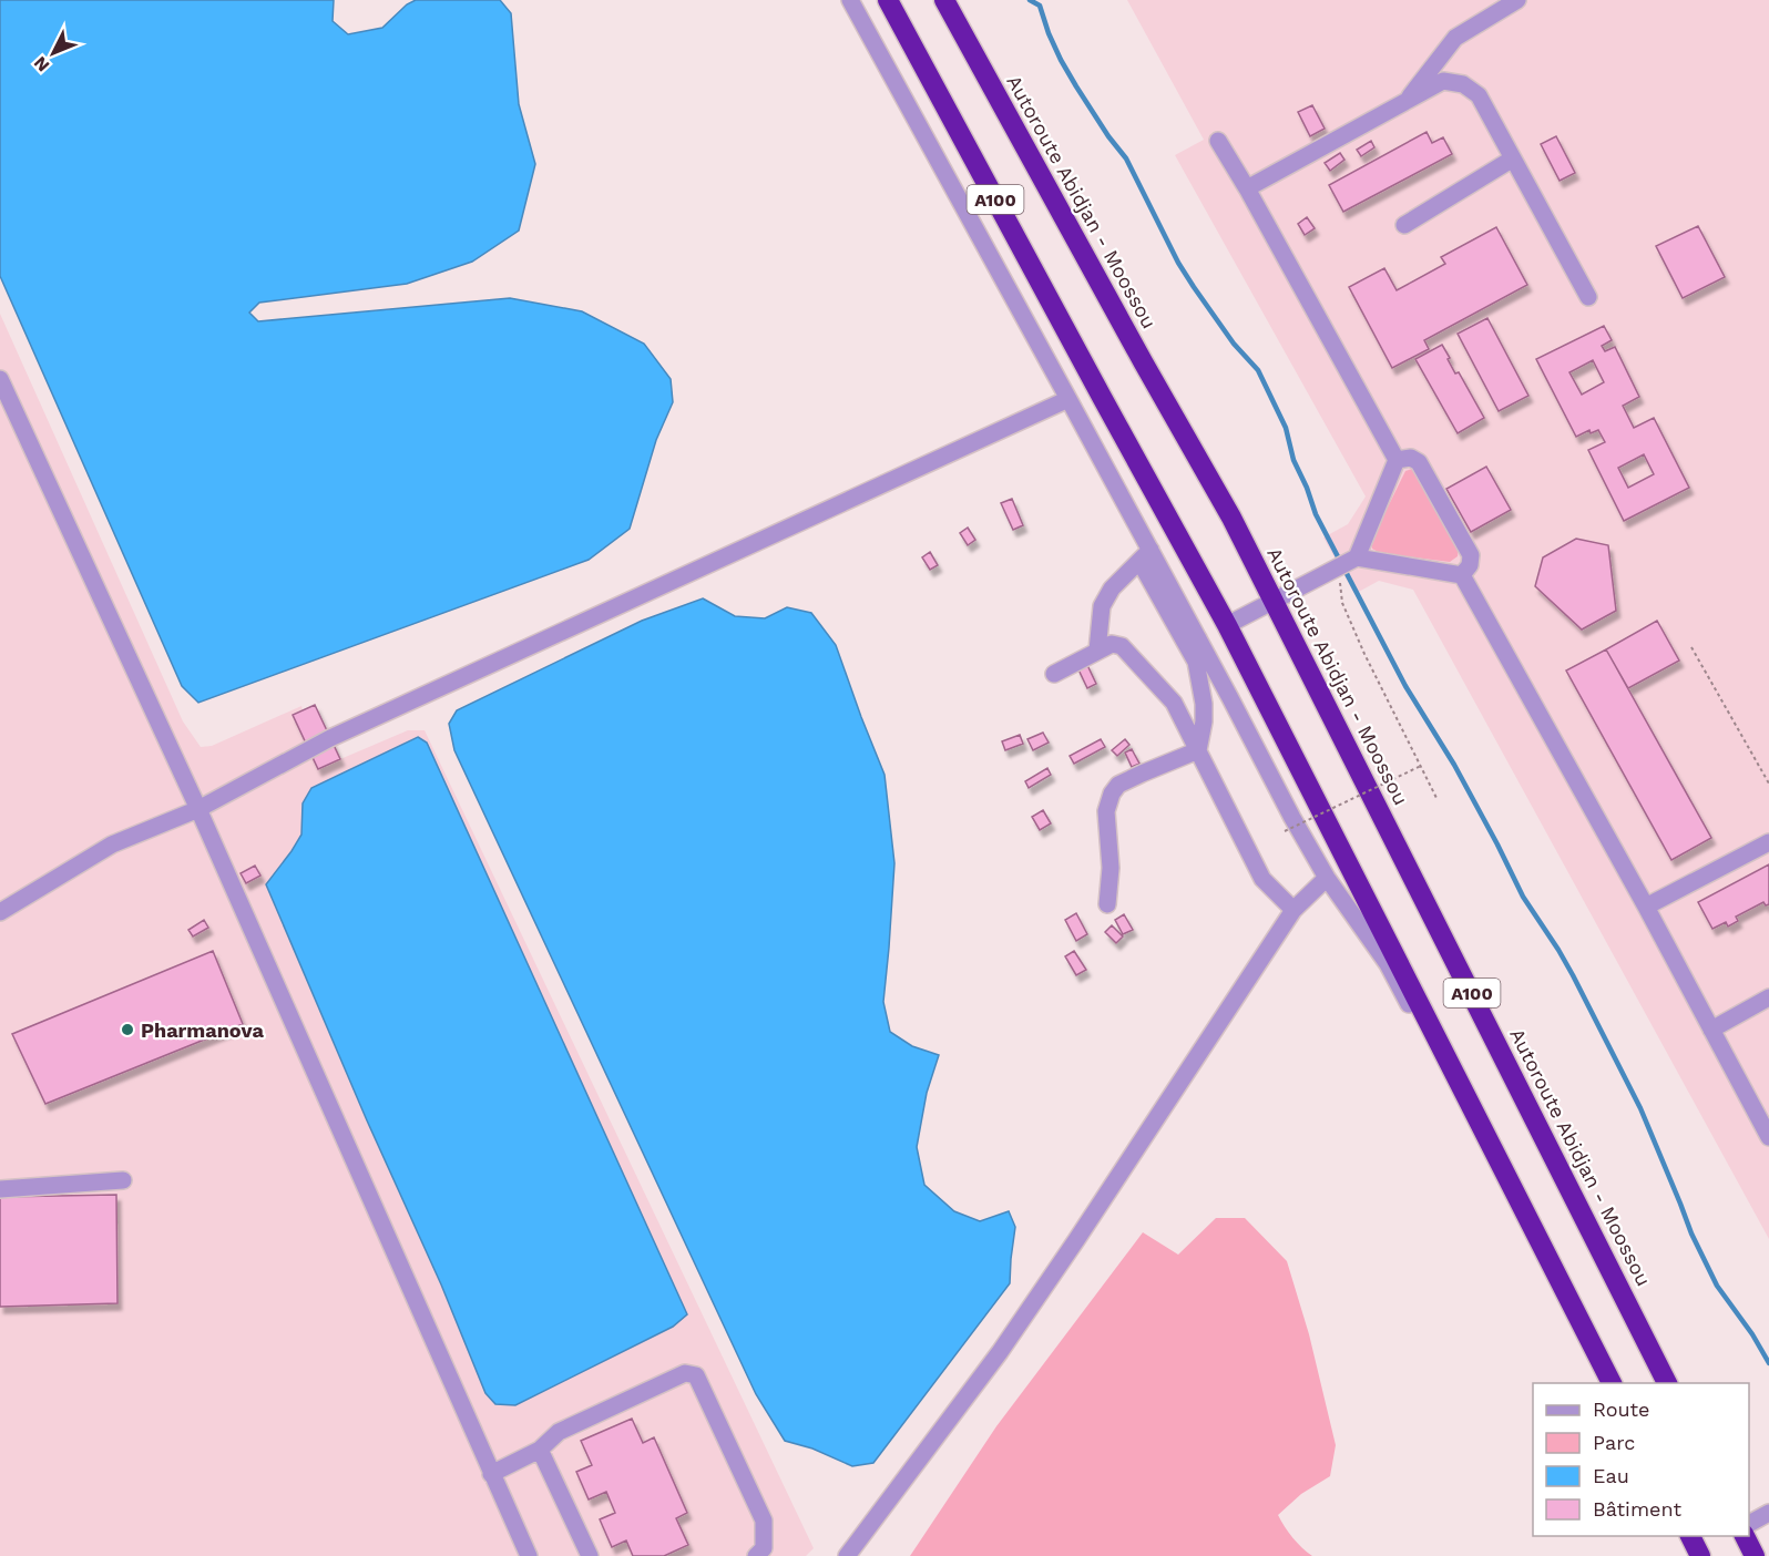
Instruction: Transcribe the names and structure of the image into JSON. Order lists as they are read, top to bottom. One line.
{"streets":{"highway":["A100","Autoroute Abidjan - Moossou"]},"places":["Pharmanova"],"legend":["Route","Parc","Eau","Bâtiment"],"north":"bottom left"}
